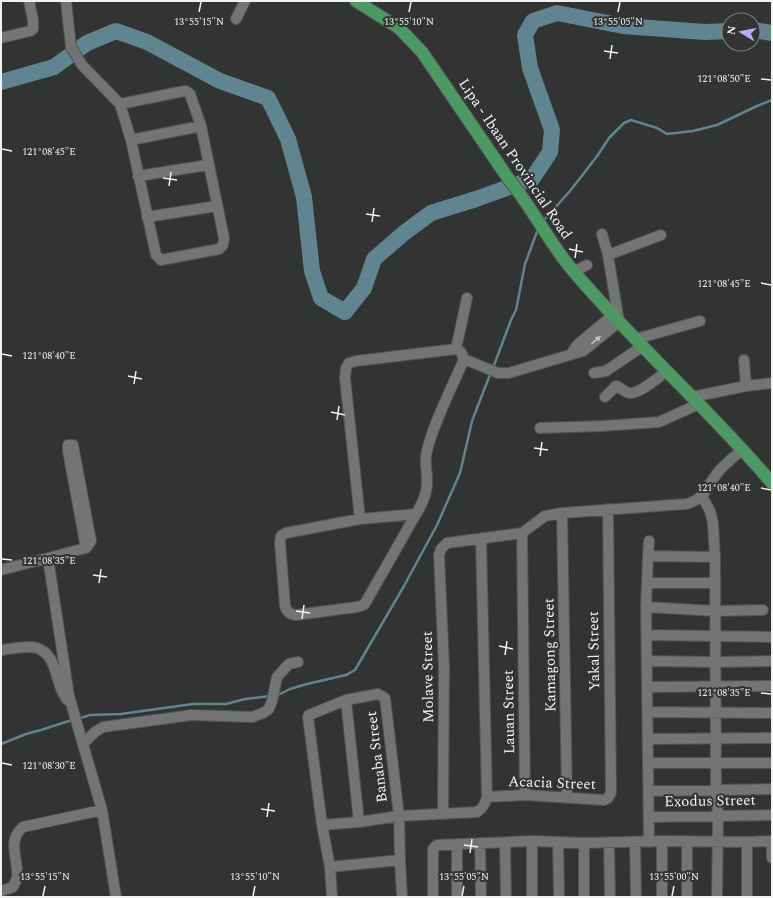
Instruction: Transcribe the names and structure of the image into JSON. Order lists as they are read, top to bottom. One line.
{"streets":{"main road":["Lipa - Ibaan Provincial Road"],"street":["Yakal Street","Kamagong Street","Molave Street","Lauan Street","Banaba Street","Acacia Street","Exodus Street"]},"crossings":[["Yakal Street","Acacia Street"],["Kamagong Street","Acacia Street"],["Lauan Street","Acacia Street"]],"north":"left","coordinates":["13°55'15\"N","13°55'10\"N","13°55'05\"N","121°08'50\"E","121°08'45\"E","121°08'40\"E","121°08'35\"E","121°08'30\"E","13°55'00\"N"]}
